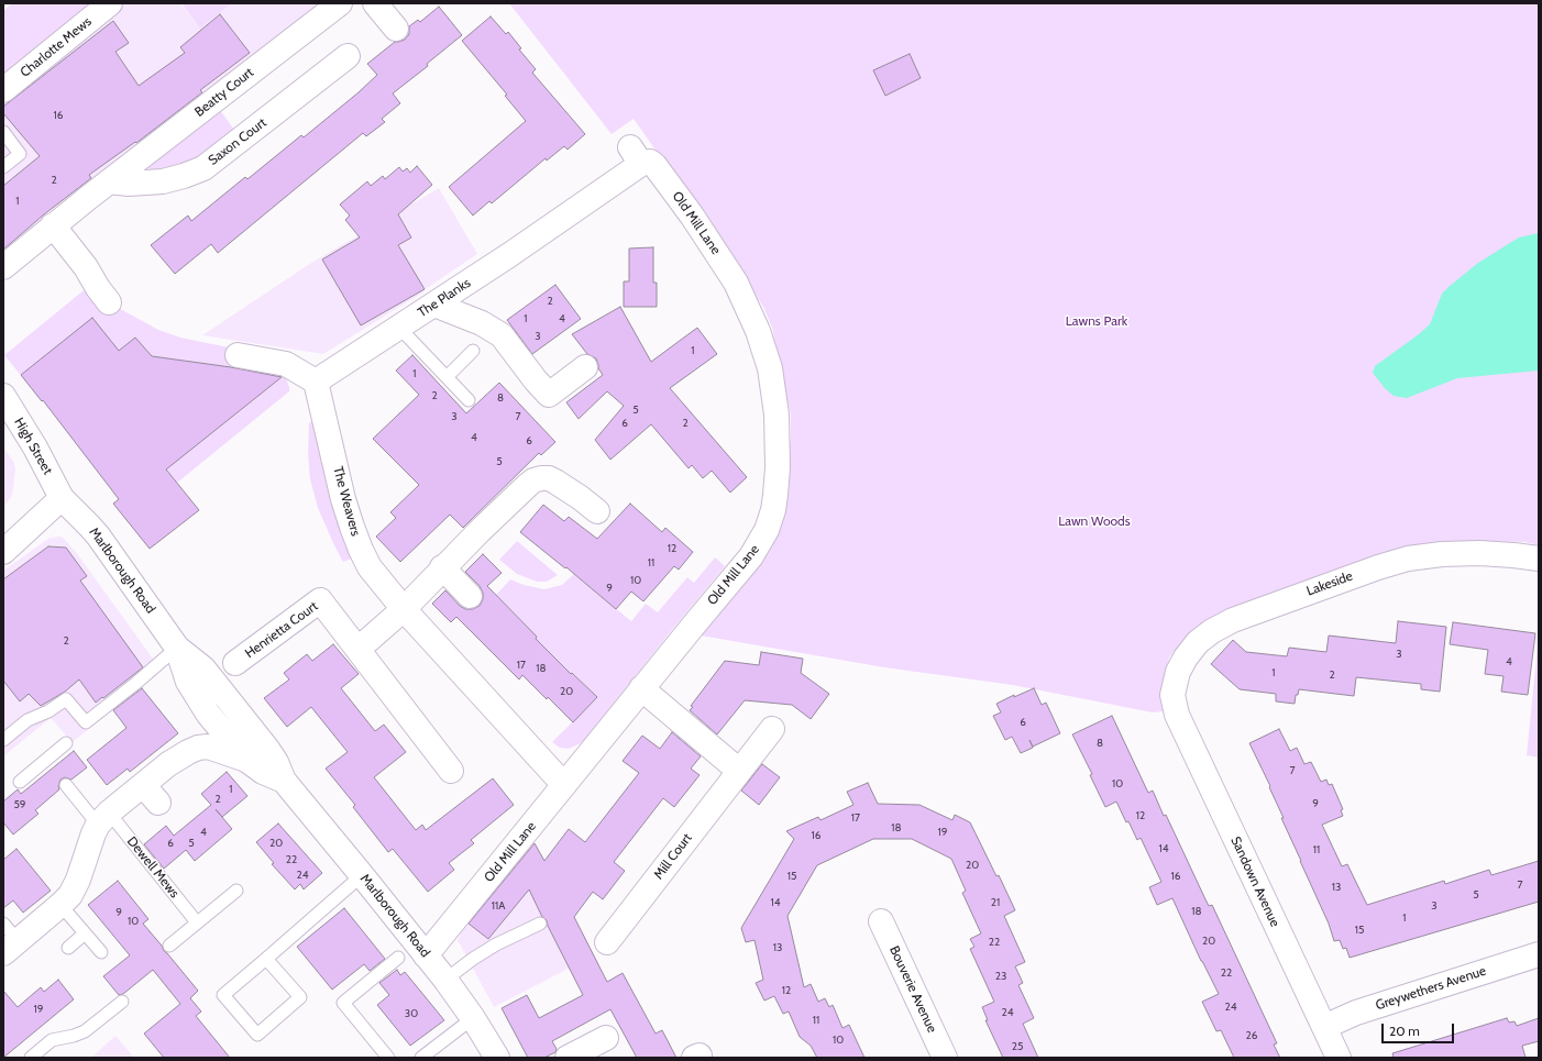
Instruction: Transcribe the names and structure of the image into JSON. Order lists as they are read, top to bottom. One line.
{"streets":{"street":["Charlotte Mews","Beatty Court","Saxon Court","Old Mill Lane","The Planks","High Street","The Weavers","Marlborough Road","Lakeside","Henrietta Court","Mill Court","Sandown Avenue","Greywethers Avenue","Bouverie Avenue"],"lane":["Dewell Mews"]},"crossings":[["Beatty Court","Saxon Court"],["Old Mill Lane","The Planks"],["Old Mill Lane","The Weavers"],["Old Mill Lane","Marlborough Road"],["The Planks","The Weavers"],["High Street","Marlborough Road"],["Lakeside","Sandown Avenue"],["Sandown Avenue","Greywethers Avenue"]],"parks":["Lawns Park","Lawn Woods"],"house_numbers":["16","2","1","2","1","4","3","1","1","2","8","5","3","7","6","2","4","6","5","12","11","10","9","2","3","4","17","18","1","2","20","6","8","7","10","1","2","9","59","12","17","18","4","19","16","6","5","20","14","11","22","20","24","15","16","7","13","5","14","21","11A","3","18","9","1","10","15","20","22","13","22","23","12","24","19","24","30","11","26","10","25"],"scale_bar":"20 m"}
